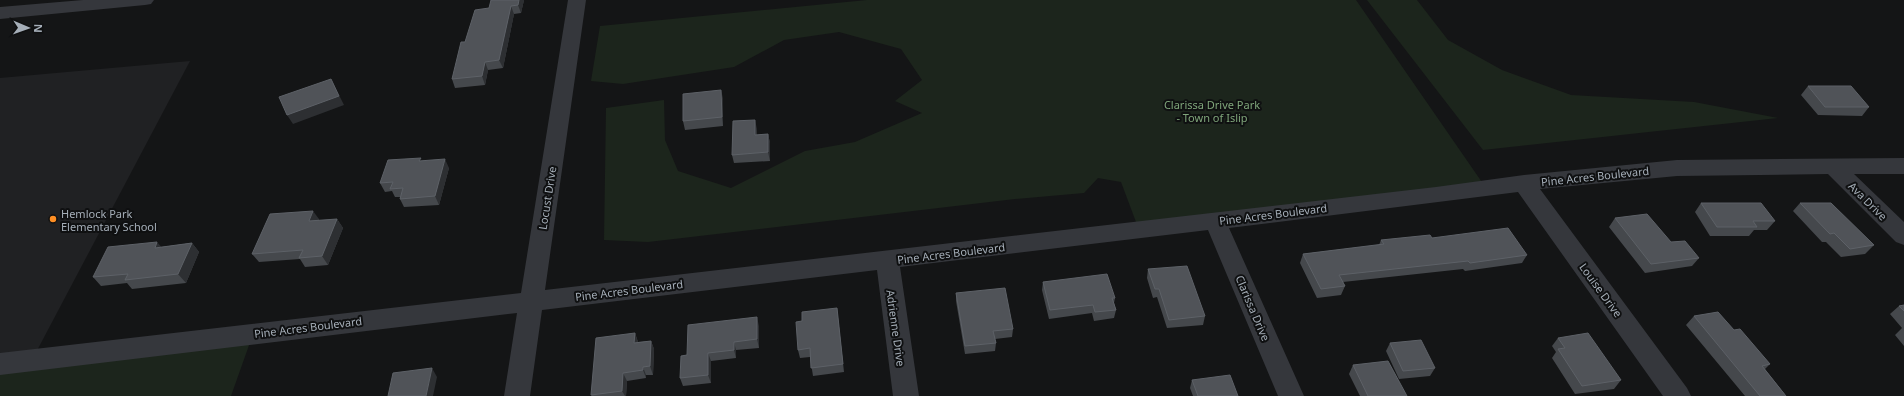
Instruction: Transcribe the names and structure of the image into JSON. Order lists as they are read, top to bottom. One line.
{"streets":{"street":["Pine Acres Boulevard","Locust Drive","Ava Drive","Louise Drive","Clarissa Drive","Adrienne Drive"]},"crossings":[["Pine Acres Boulevard","Locust Drive"],["Pine Acres Boulevard","Ava Drive"],["Pine Acres Boulevard","Louise Drive"],["Pine Acres Boulevard","Clarissa Drive"],["Pine Acres Boulevard","Adrienne Drive"]],"parks":["Clarissa Drive Park - Town of Islip"],"places":["Hemlock Park Elementary School"],"north":"right"}
